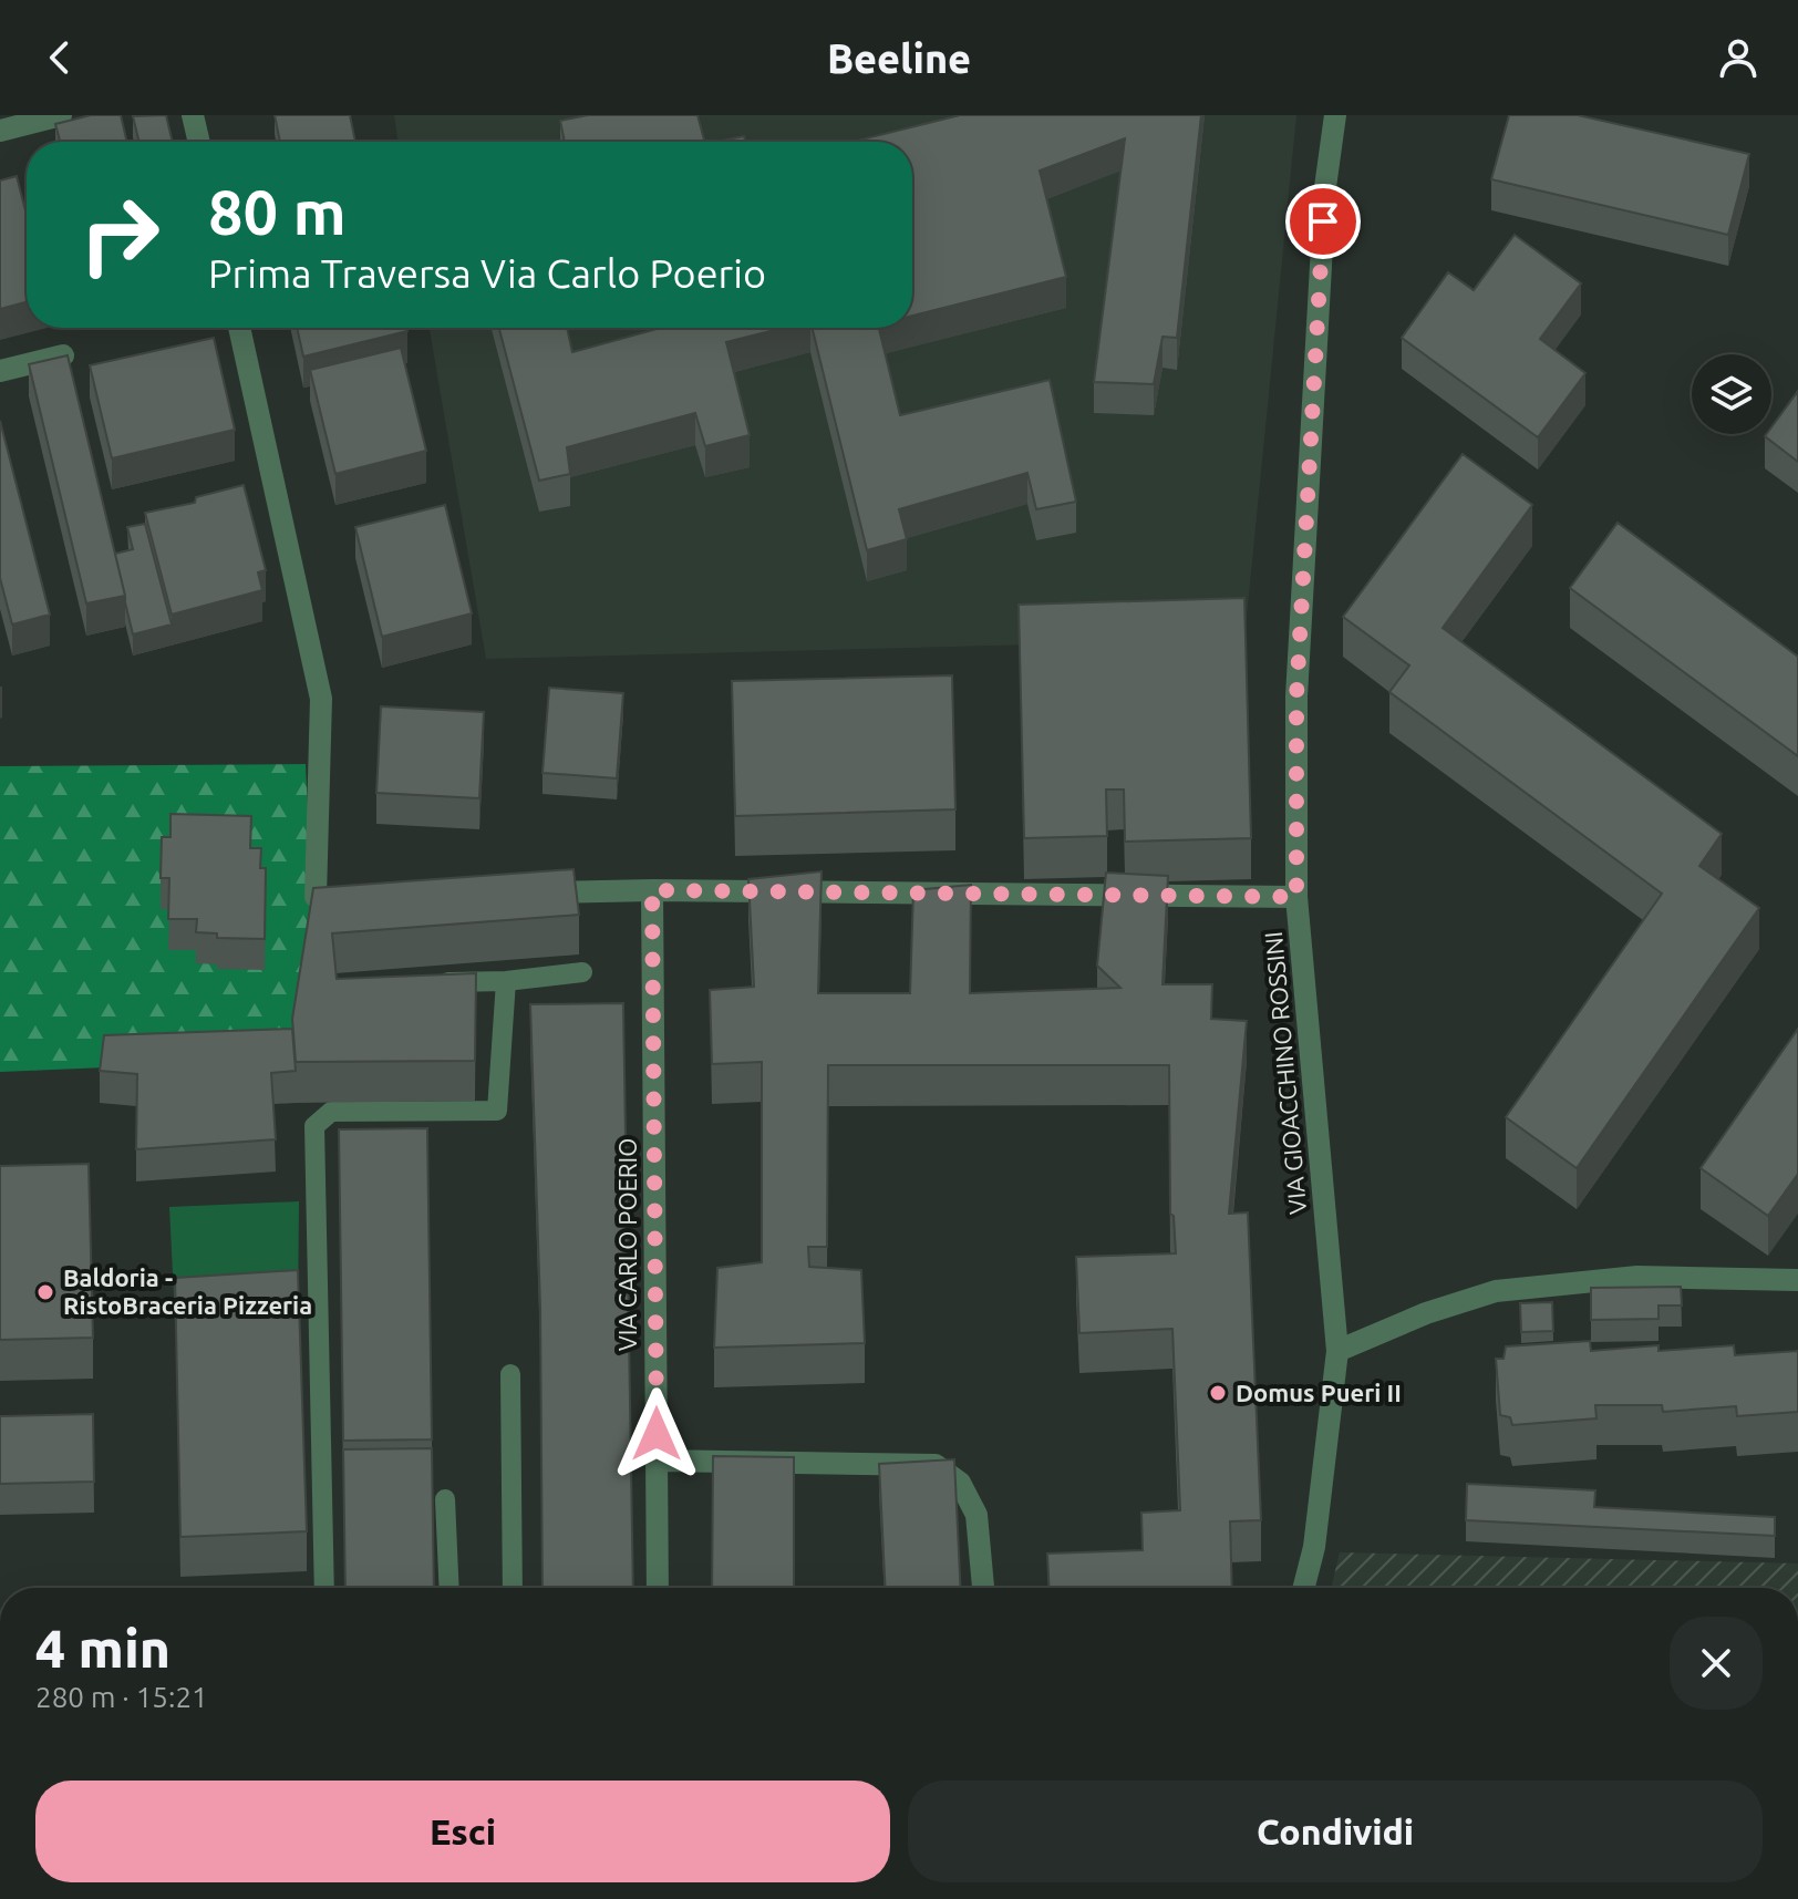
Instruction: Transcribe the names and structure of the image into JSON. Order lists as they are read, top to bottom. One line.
{"streets":{"street":["VIA GIOACCHINO ROSSINI","VIA CARLO POERIO"]},"places":["Baldoria - RistoBraceria Pizzeria","Domus Pueri II"],"page":{"header":"Beeline","turn":["80 m","Prima Traversa Via Carlo Poerio"],"heading":["4 min","280 m · 15:21"],"buttons":["Esci","Condividi"]}}
